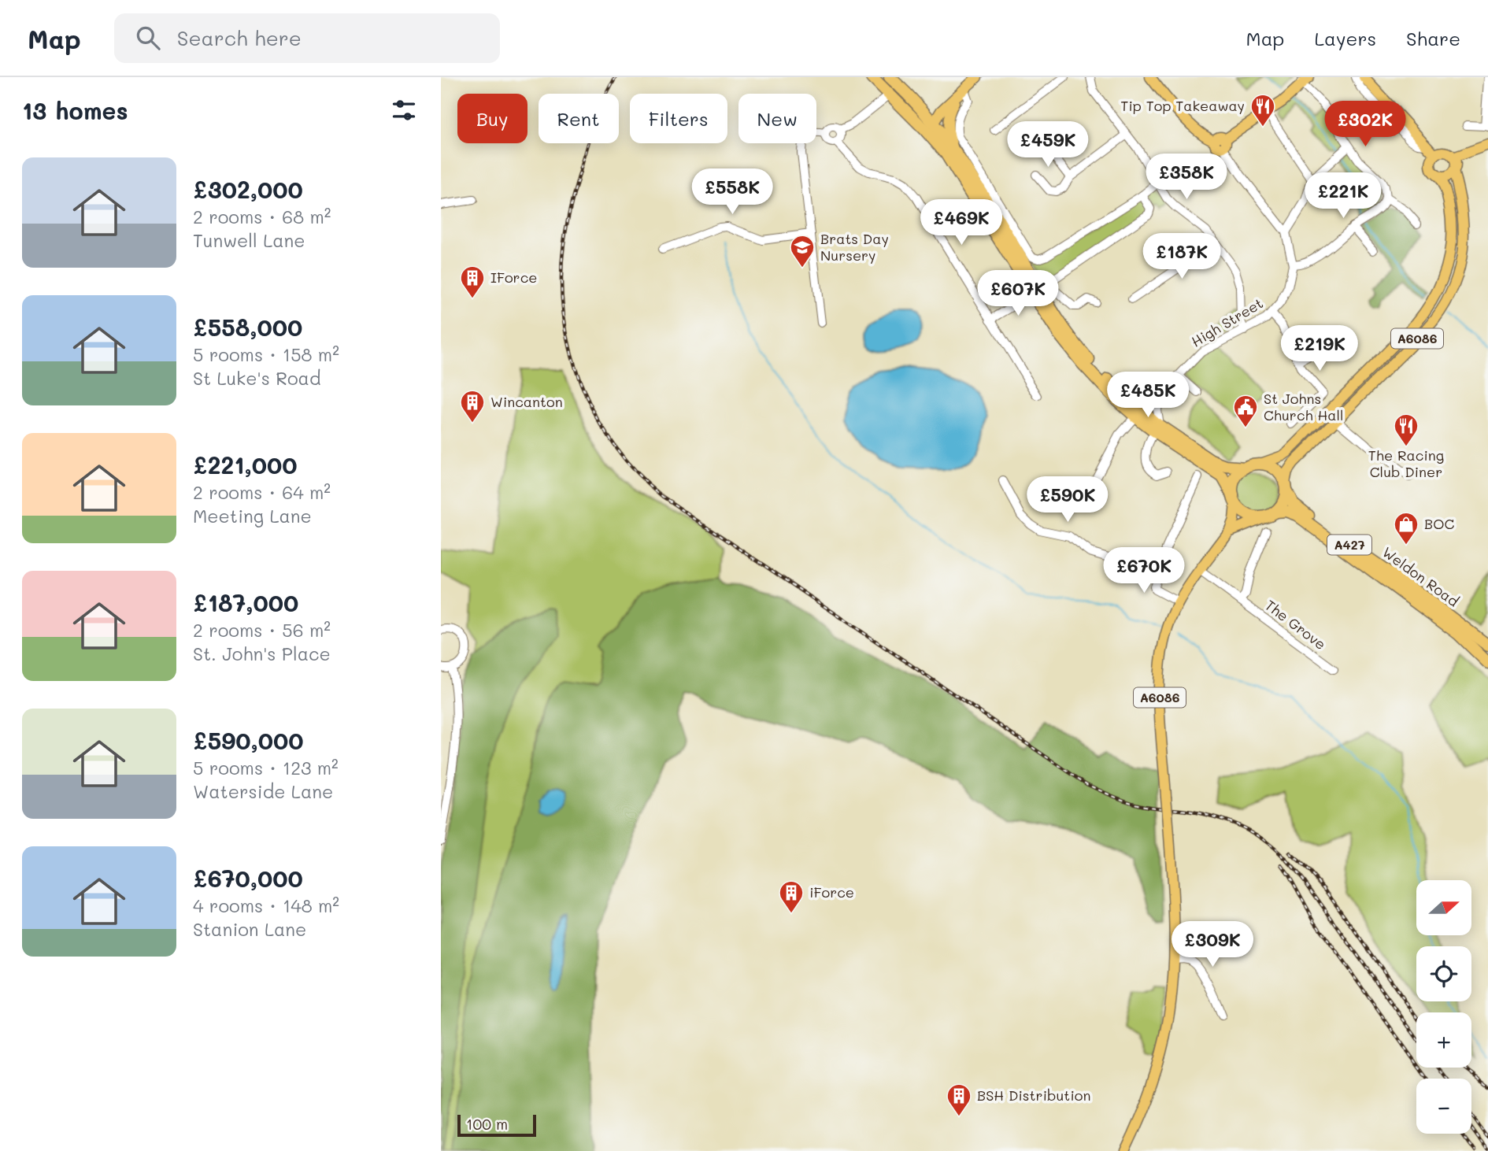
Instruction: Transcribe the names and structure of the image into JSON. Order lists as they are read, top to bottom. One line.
{"streets":{"highway":["A427","Weldon Road"],"main road":["High Street","A6086"],"street":["The Grove"]},"crossings":[["A6086","A427"],["A6086","Weldon Road"],["A6086","The Grove"],["A427","Weldon Road"]],"places":{"restaurant":["Tip Top Takeaway","The Racing Club Diner"],"school or university":["Brats Day Nursery"],"building":["IForce","Wincanton","iForce","BSH Distribution"],"public building":["St Johns Church Hall"],"shop":["BOC"]},"scale_bar":"100 m","north":"right","page":{"header":"Map","search":"Search here","nav":["Map","Layers","Share"],"heading":"13 homes","chip":["Buy","Rent","Filters","New"],"price":["£302K","£459K","£358K","£558K","£221K","£469K","£187K","£607K","£219K","£485K","£590K","£670K","£309K"],"list":[{"name":"£302,000","note":"2 rooms · 68 m² · Tunwell Lane"},{"name":"£558,000","note":"5 rooms · 158 m² · St Luke's Road"},{"name":"£221,000","note":"2 rooms · 64 m² · Meeting Lane"},{"name":"£187,000","note":"2 rooms · 56 m² · St. John's Place"},{"name":"£590,000","note":"5 rooms · 123 m² · Waterside Lane"},{"name":"£670,000","note":"4 rooms · 148 m² · Stanion Lane"}],"map_buttons":["+","−"],"scale":"100 m"}}
